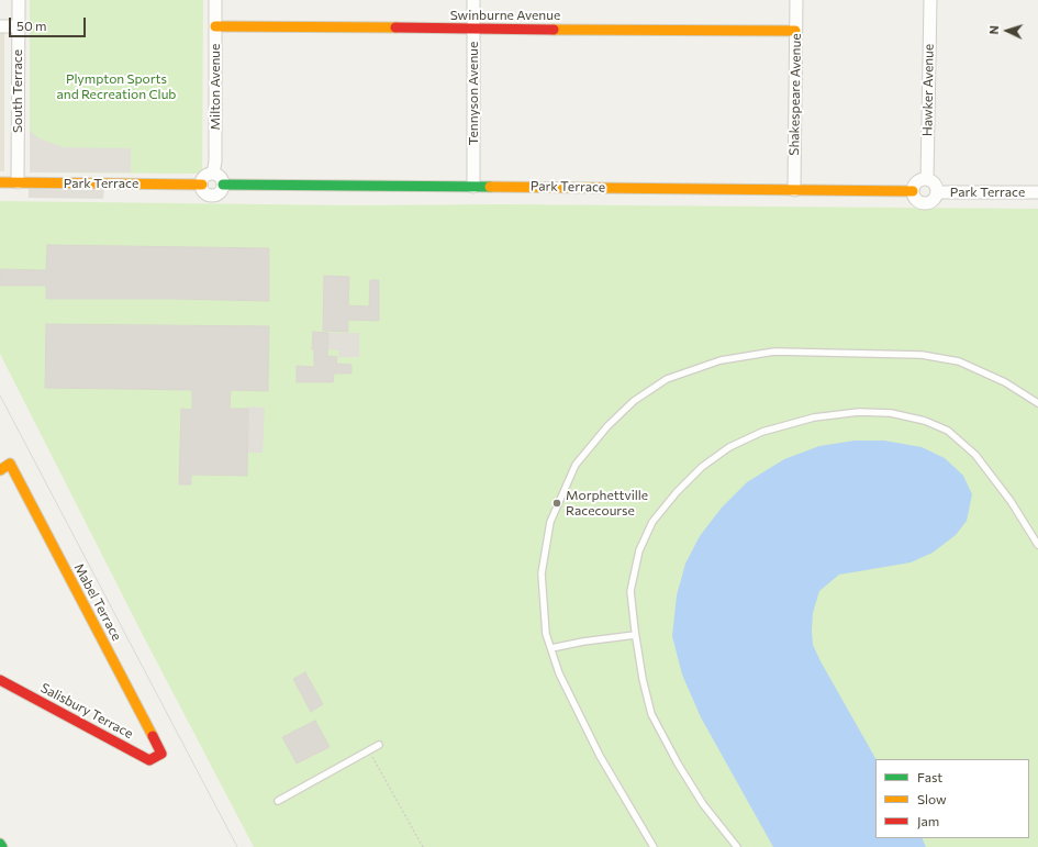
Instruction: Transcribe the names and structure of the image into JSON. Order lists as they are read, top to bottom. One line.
{"streets":{"main road":["Swinburne Avenue","Park Terrace","Mabel Terrace","Salisbury Terrace"],"street":["Milton Avenue","Hawker Avenue","South Terrace","Tennyson Avenue","Shakespeare Avenue"]},"crossings":[["Swinburne Avenue","Milton Avenue"],["Swinburne Avenue","Tennyson Avenue"],["Swinburne Avenue","Shakespeare Avenue"],["Milton Avenue","Park Terrace"],["Hawker Avenue","Park Terrace"],["South Terrace","Park Terrace"],["Tennyson Avenue","Park Terrace"],["Shakespeare Avenue","Park Terrace"],["Mabel Terrace","Salisbury Terrace"]],"parks":["Plympton Sports and Recreation Club"],"places":["Morphettville Racecourse"],"legend":["Fast","Slow","Jam"],"scale_bar":"50 m","north":"left"}
